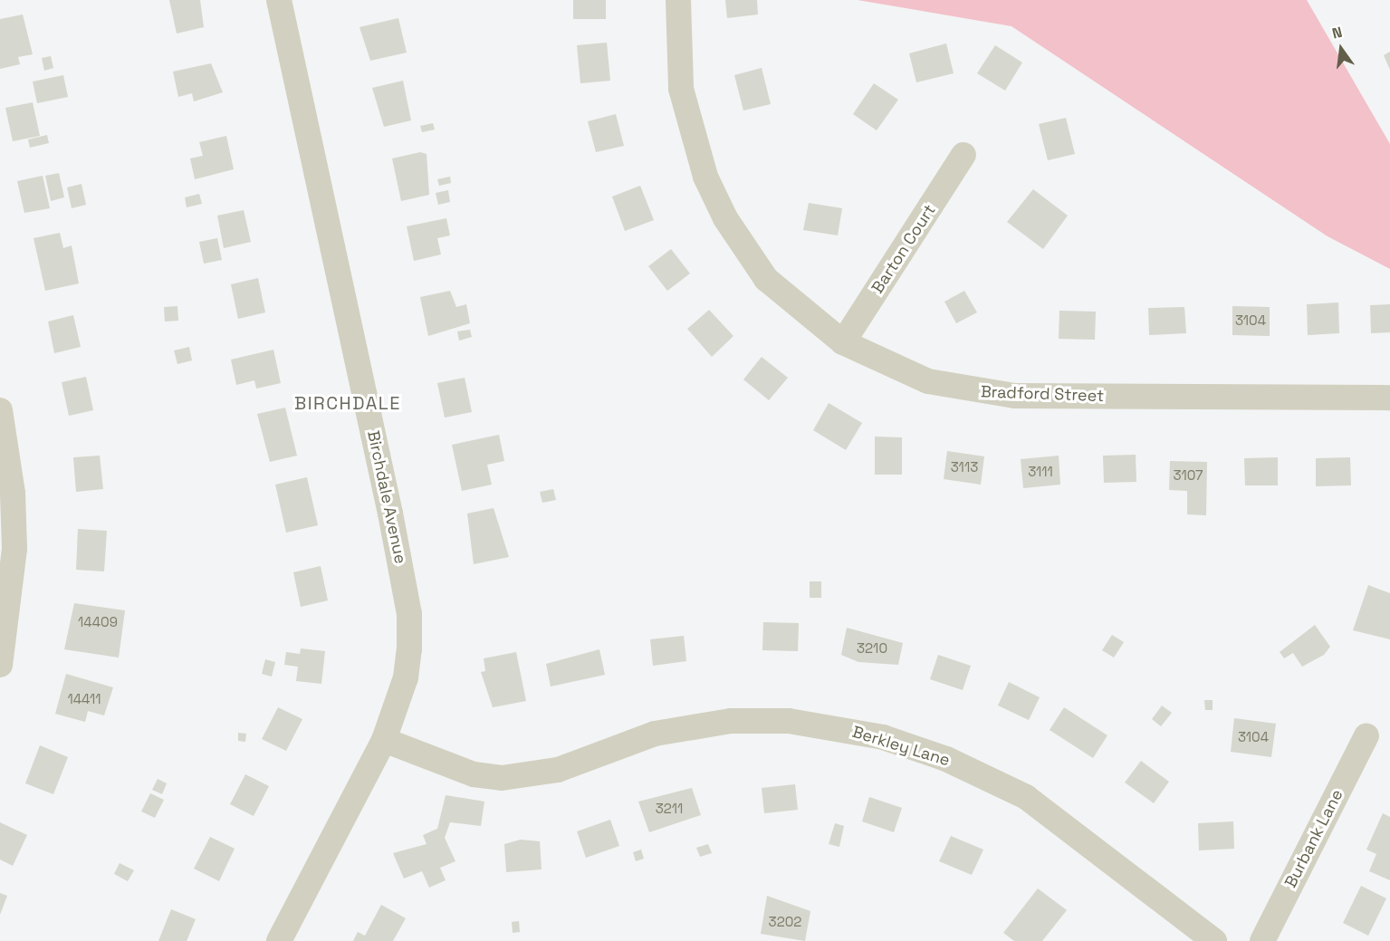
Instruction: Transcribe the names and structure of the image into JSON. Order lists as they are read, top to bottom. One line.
{"streets":{"street":["Barton Court","Bradford Street","Birchdale Avenue","Berkley Lane","Burbank Lane"]},"crossings":[["Barton Court","Bradford Street"],["Birchdale Avenue","Berkley Lane"]],"districts":["BIRCHDALE"],"house_numbers":["3104","3113","3111","3107","14409","3210","14411","3104","3211","3202"],"north":"top"}
